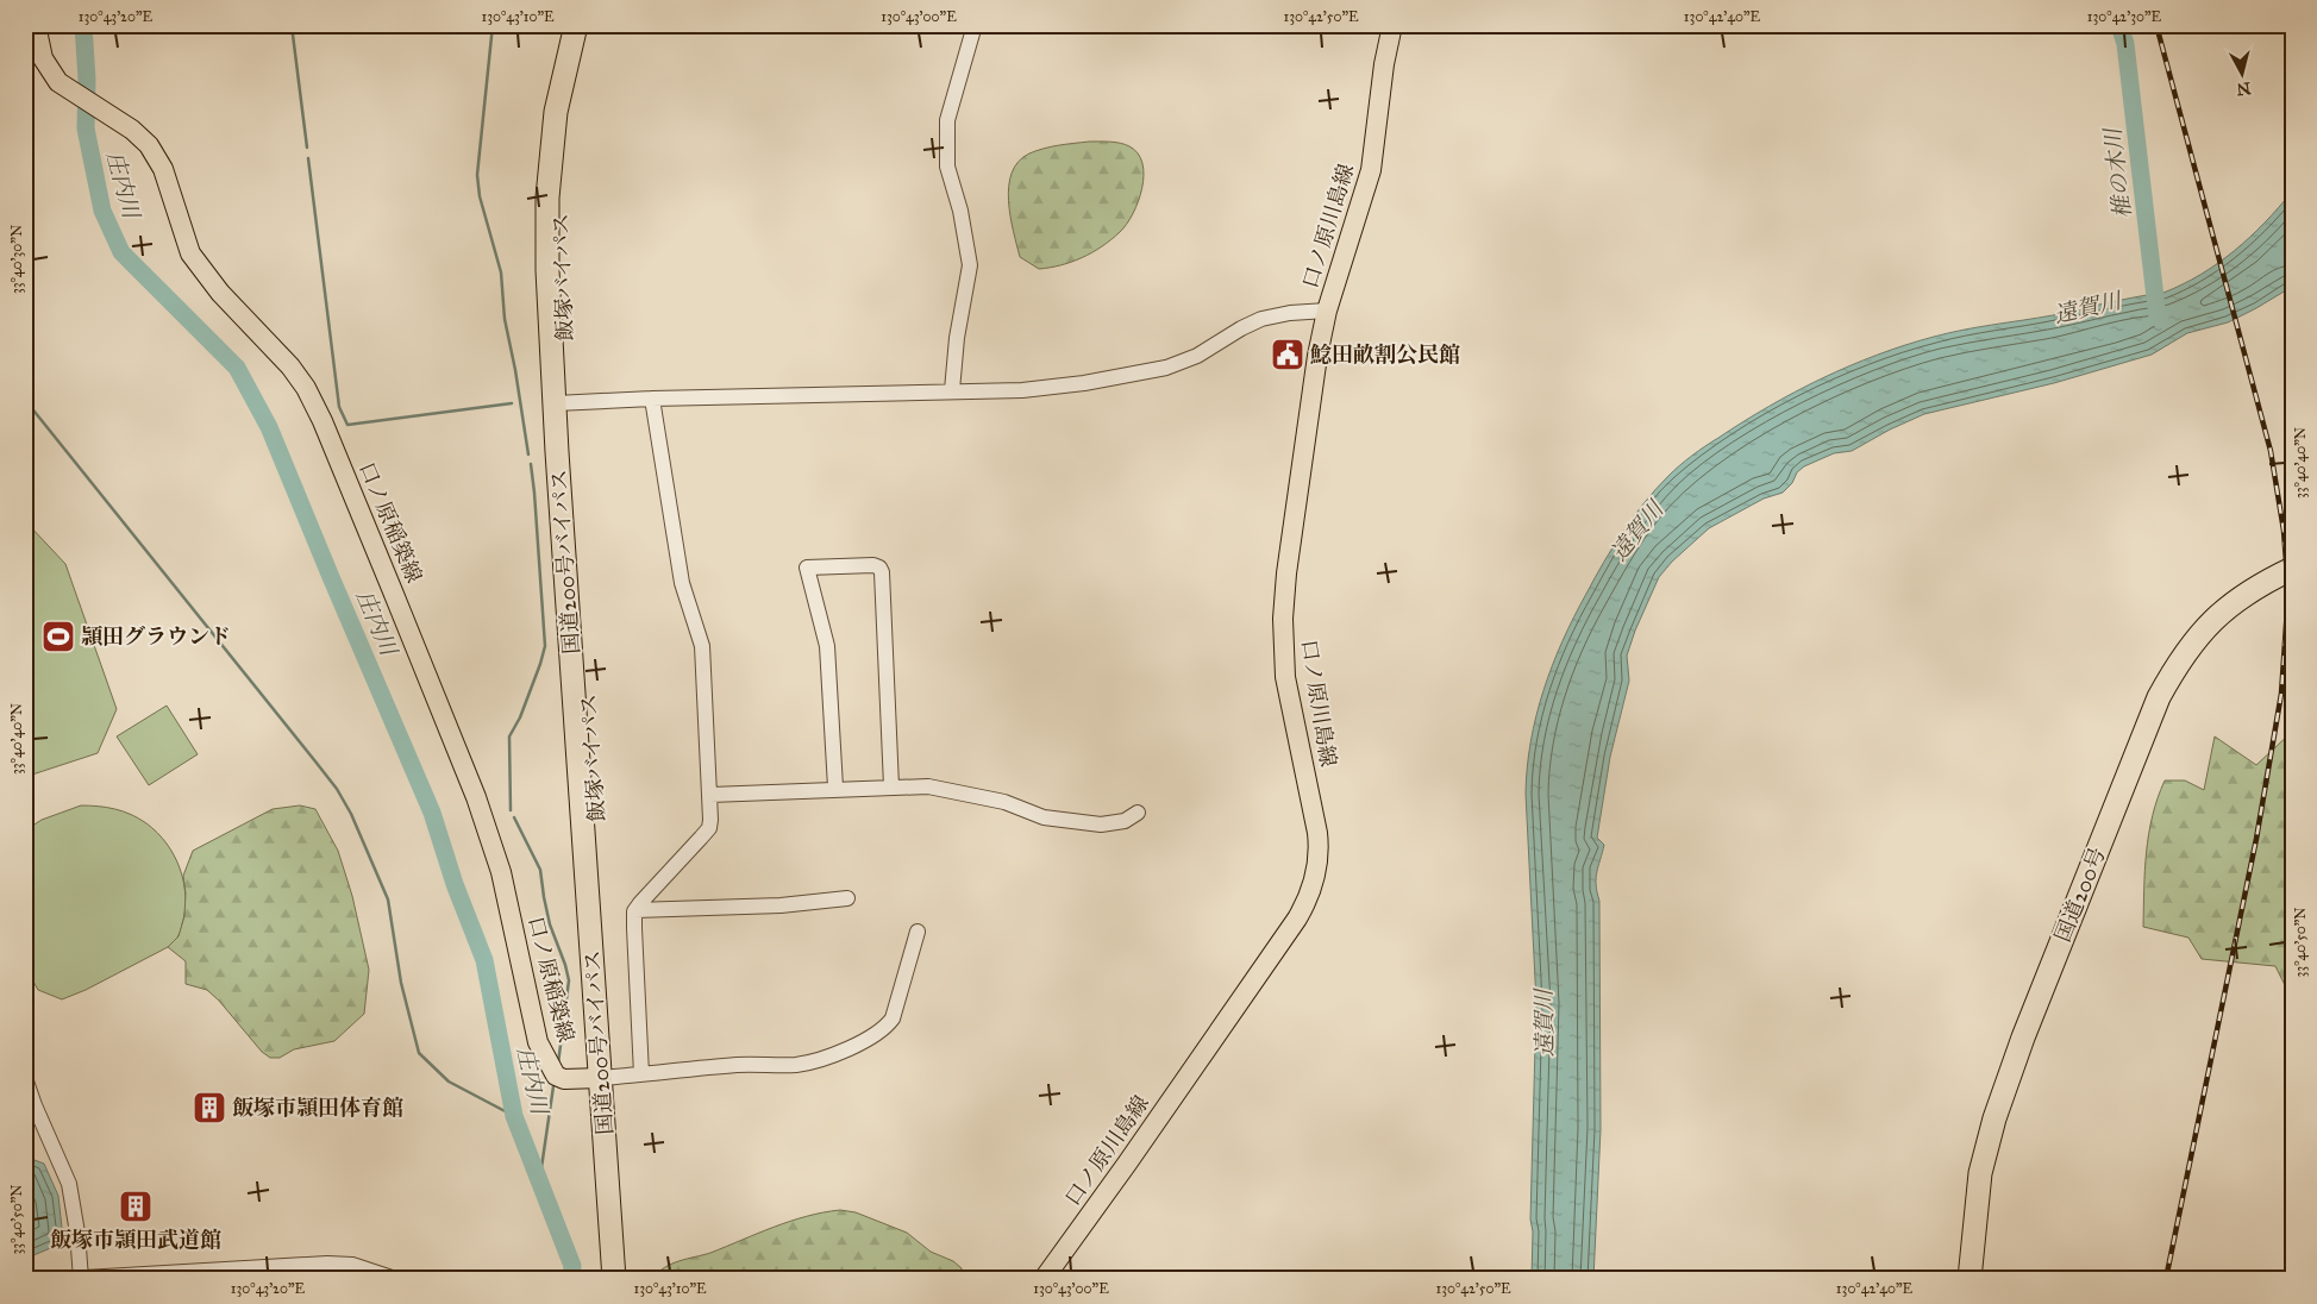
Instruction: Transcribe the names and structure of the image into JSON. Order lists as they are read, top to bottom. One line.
{"streets":{"highway":["飯塚バイパス","国道200号バイパス","国道200号"],"main road":["口ノ原川島線","口ノ原稲築線"]},"crossings":[["飯塚バイパス","国道200号バイパス"],["口ノ原稲築線","国道200号バイパス"]],"water":["椎の木川","庄内川","遠賀川"],"places":{"public building":["鯰田畝割公民館"],"sports":["頴田グラウンド"],"building":["飯塚市頴田体育館","飯塚市頴田武道館"]},"north":"bottom","coordinates":["130°43'20\"E","130°43'10\"E","130°43'00\"E","130°42'50\"E","130°42'40\"E","130°42'30\"E","33°40'30\"N","33°40'40\"N","33°40'50\"N"]}
